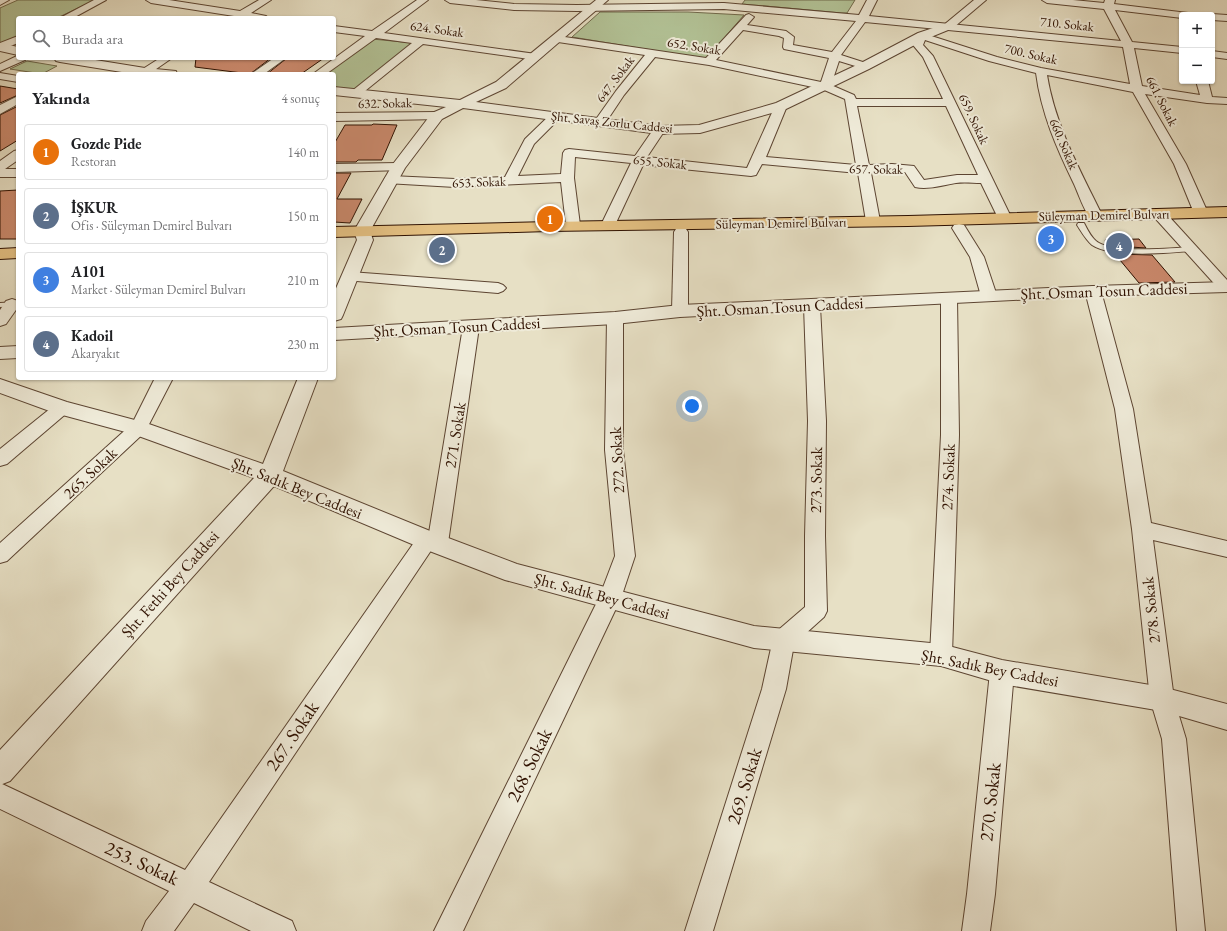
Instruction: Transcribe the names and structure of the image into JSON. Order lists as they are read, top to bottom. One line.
{"streets":{"main road":["Süleyman Demirel Bulvarı"],"street":["710. Sokak","624. Sokak","652. Sokak","700. Sokak","647. Sokak","661. Sokak","632. Sokak","659. Sokak","Şht. Savaş Zorlu Caddesi","660. Sokak","655. Sokak","657. Sokak","653. Sokak","Şht. Osman Tosun Caddesi","271. Sokak","272. Sokak","265. Sokak","274. Sokak","273. Sokak","Şht. Sadık Bey Caddesi","Şht. Fethi Bey Caddesi","278. Sokak","267. Sokak","268. Sokak","269. Sokak","270. Sokak","253. Sokak"]},"crossings":[["710. Sokak","661. Sokak"],["710. Sokak","Şht. Savaş Zorlu Caddesi"],["652. Sokak","647. Sokak"],["652. Sokak","Şht. Savaş Zorlu Caddesi"],["700. Sokak","661. Sokak"],["700. Sokak","659. Sokak"],["700. Sokak","Şht. Savaş Zorlu Caddesi"],["700. Sokak","660. Sokak"],["647. Sokak","Şht. Savaş Zorlu Caddesi"],["661. Sokak","Süleyman Demirel Bulvarı"],["659. Sokak","Şht. Savaş Zorlu Caddesi"],["659. Sokak","657. Sokak"],["659. Sokak","Süleyman Demirel Bulvarı"],["Şht. Savaş Zorlu Caddesi","655. Sokak"],["660. Sokak","Süleyman Demirel Bulvarı"],["655. Sokak","657. Sokak"],["655. Sokak","653. Sokak"],["655. Sokak","Süleyman Demirel Bulvarı"],["Şht. Osman Tosun Caddesi","271. Sokak"],["Şht. Osman Tosun Caddesi","272. Sokak"],["Şht. Osman Tosun Caddesi","274. Sokak"],["Şht. Osman Tosun Caddesi","273. Sokak"],["Şht. Osman Tosun Caddesi","278. Sokak"],["271. Sokak","Şht. Sadık Bey Caddesi"],["271. Sokak","267. Sokak"],["272. Sokak","Şht. Sadık Bey Caddesi"],["272. Sokak","268. Sokak"],["265. Sokak","Şht. Sadık Bey Caddesi"],["274. Sokak","Şht. Sadık Bey Caddesi"],["273. Sokak","Şht. Sadık Bey Caddesi"],["273. Sokak","269. Sokak"],["Şht. Sadık Bey Caddesi","Şht. Fethi Bey Caddesi"],["Şht. Sadık Bey Caddesi","278. Sokak"],["Şht. Sadık Bey Caddesi","267. Sokak"],["Şht. Sadık Bey Caddesi","268. Sokak"],["Şht. Sadık Bey Caddesi","269. Sokak"],["Şht. Sadık Bey Caddesi","270. Sokak"],["267. Sokak","253. Sokak"]],"page":{"map_buttons":["+","−"],"search":"Burada ara","heading":["Yakında","4 sonuç"],"list":[{"mark":"1","name":"Gozde Pide","note":"Restoran","value":"140 m"},{"mark":"2","name":"İŞKUR","note":"Ofis · Süleyman Demirel Bulvarı","value":"150 m"},{"mark":"3","name":"A101","note":"Market · Süleyman Demirel Bulvarı","value":"210 m"},{"mark":"4","name":"Kadoil","note":"Akaryakıt","value":"230 m"}],"pins":["1","3","4","2"]}}
